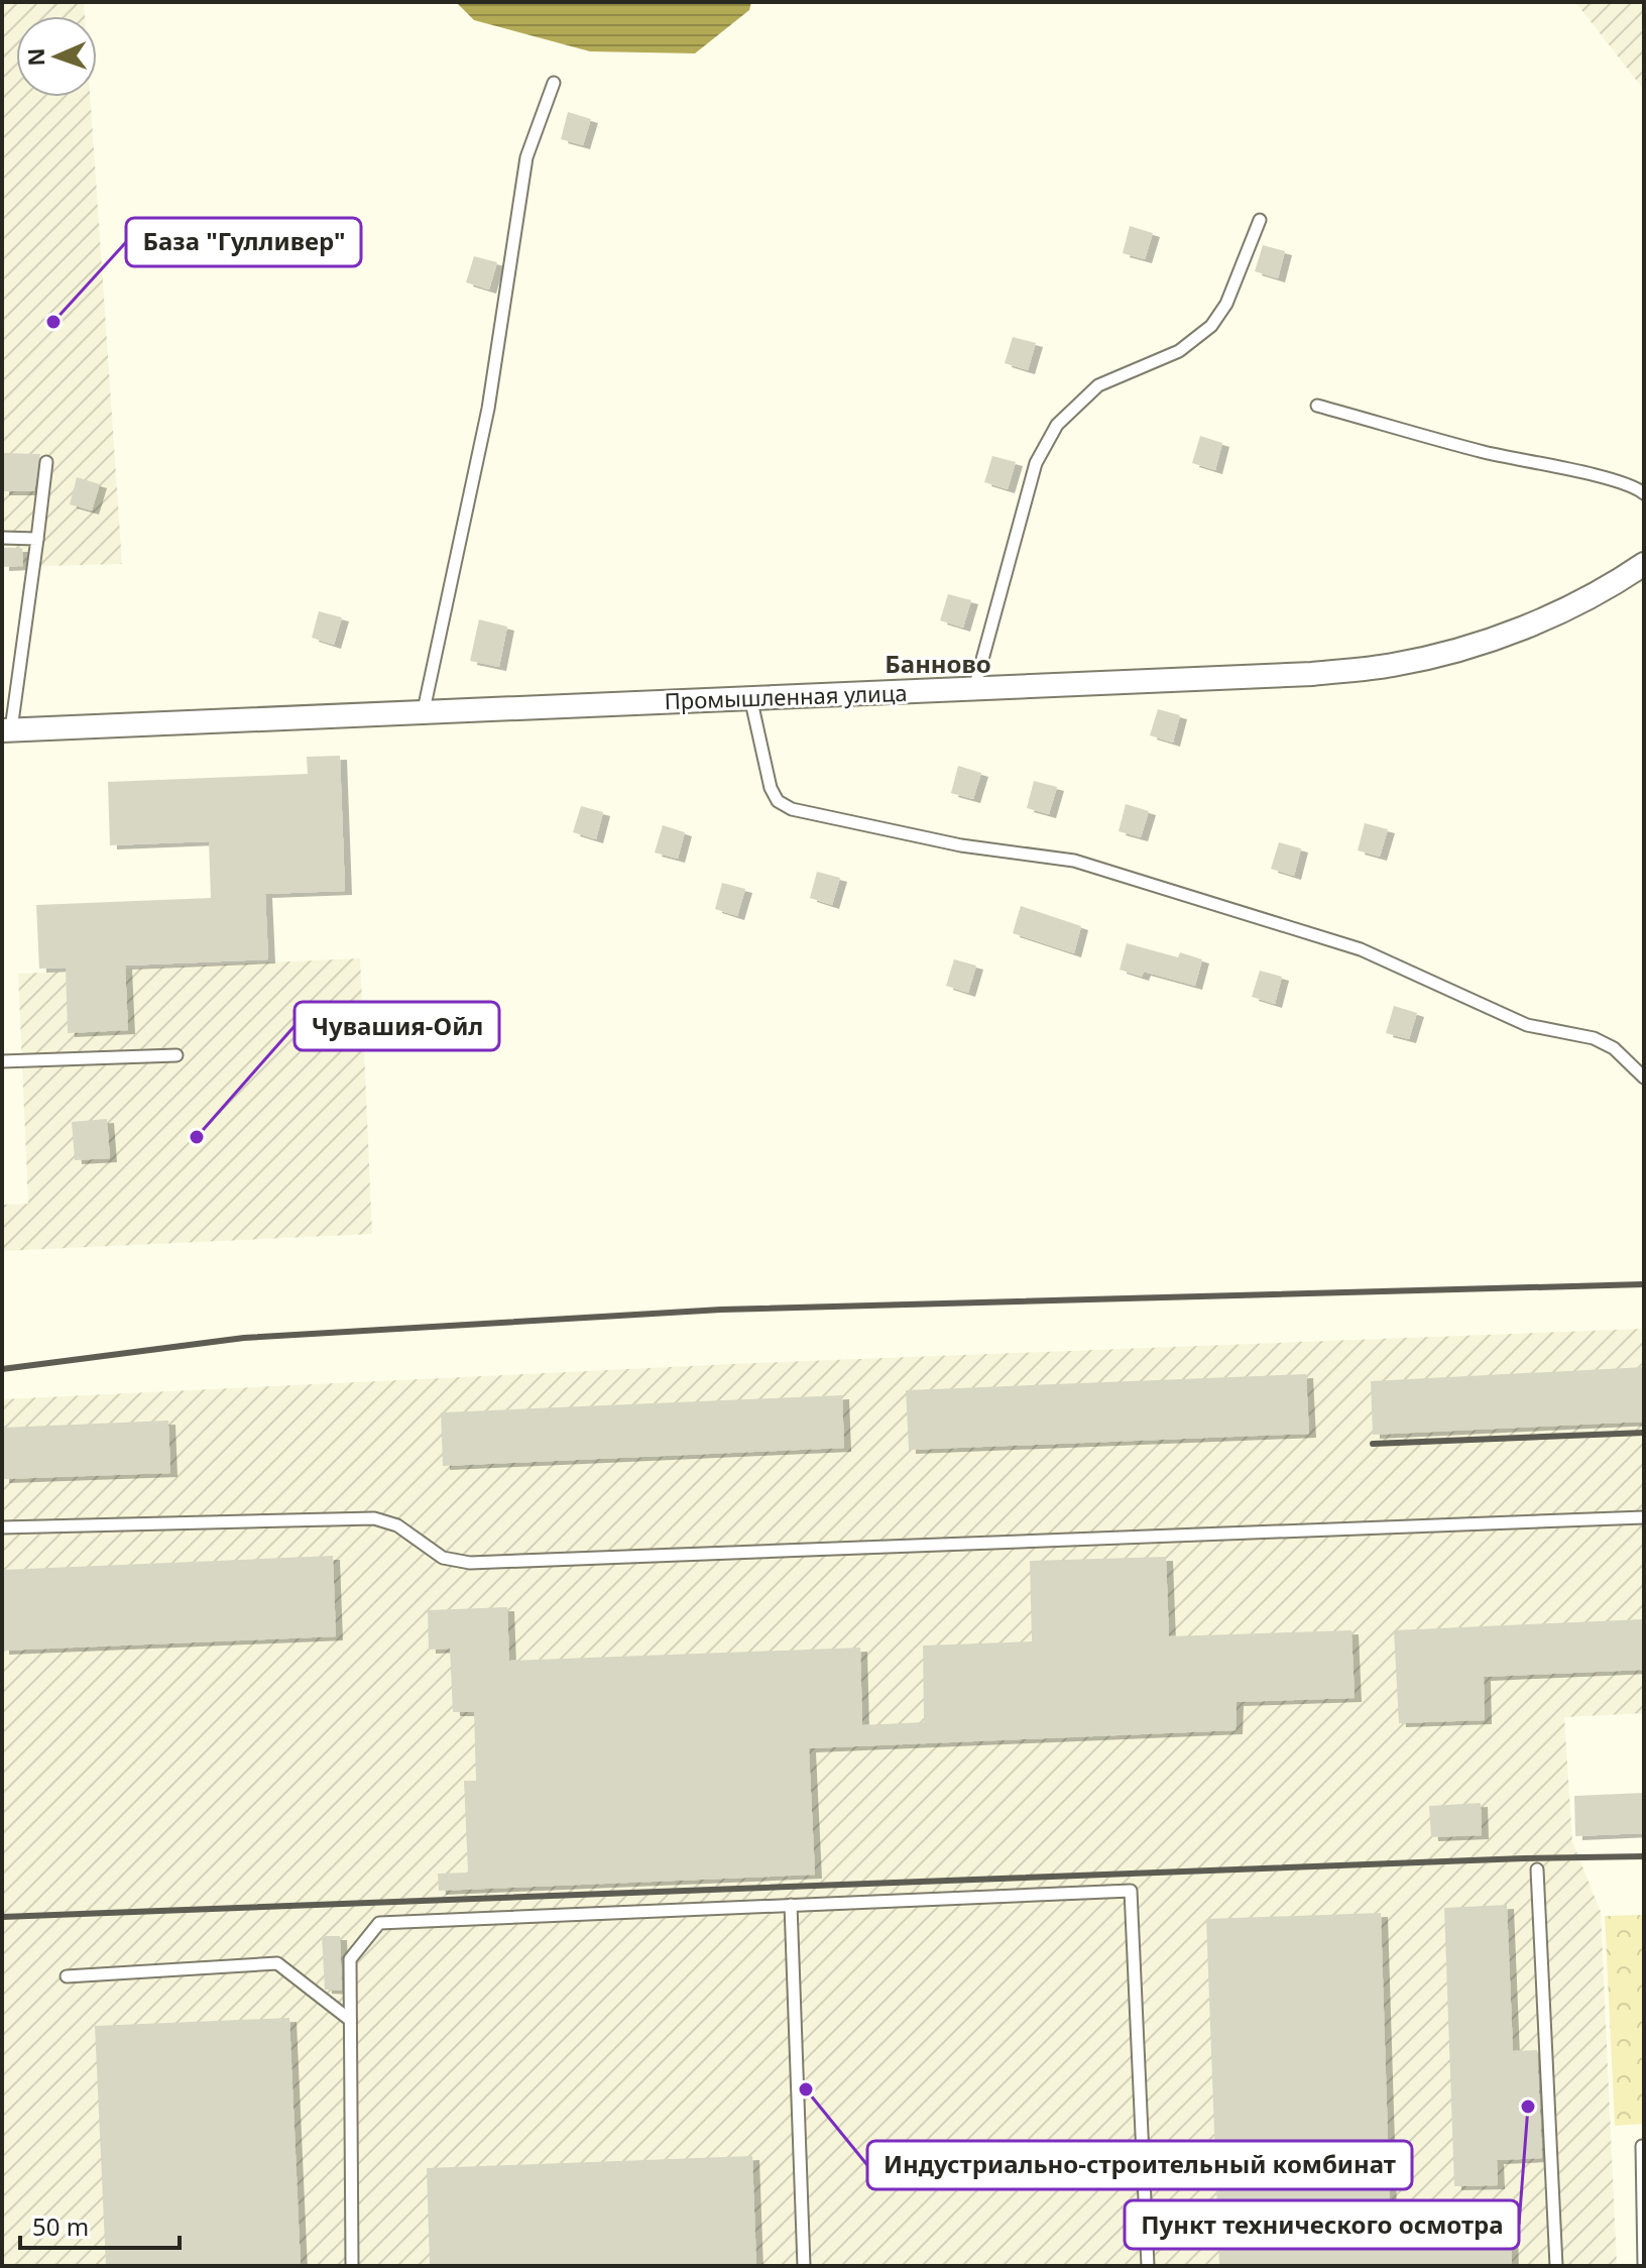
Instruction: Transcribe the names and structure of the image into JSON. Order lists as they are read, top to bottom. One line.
{"streets":{"street":["Промышленная улица"]},"districts":["Банново"],"places":["База \"Гулливер\"","Чувашия-Ойл","Индустриально-строительный комбинат","Пункт технического осмотра"],"scale_bar":"50 m","north":"left"}
